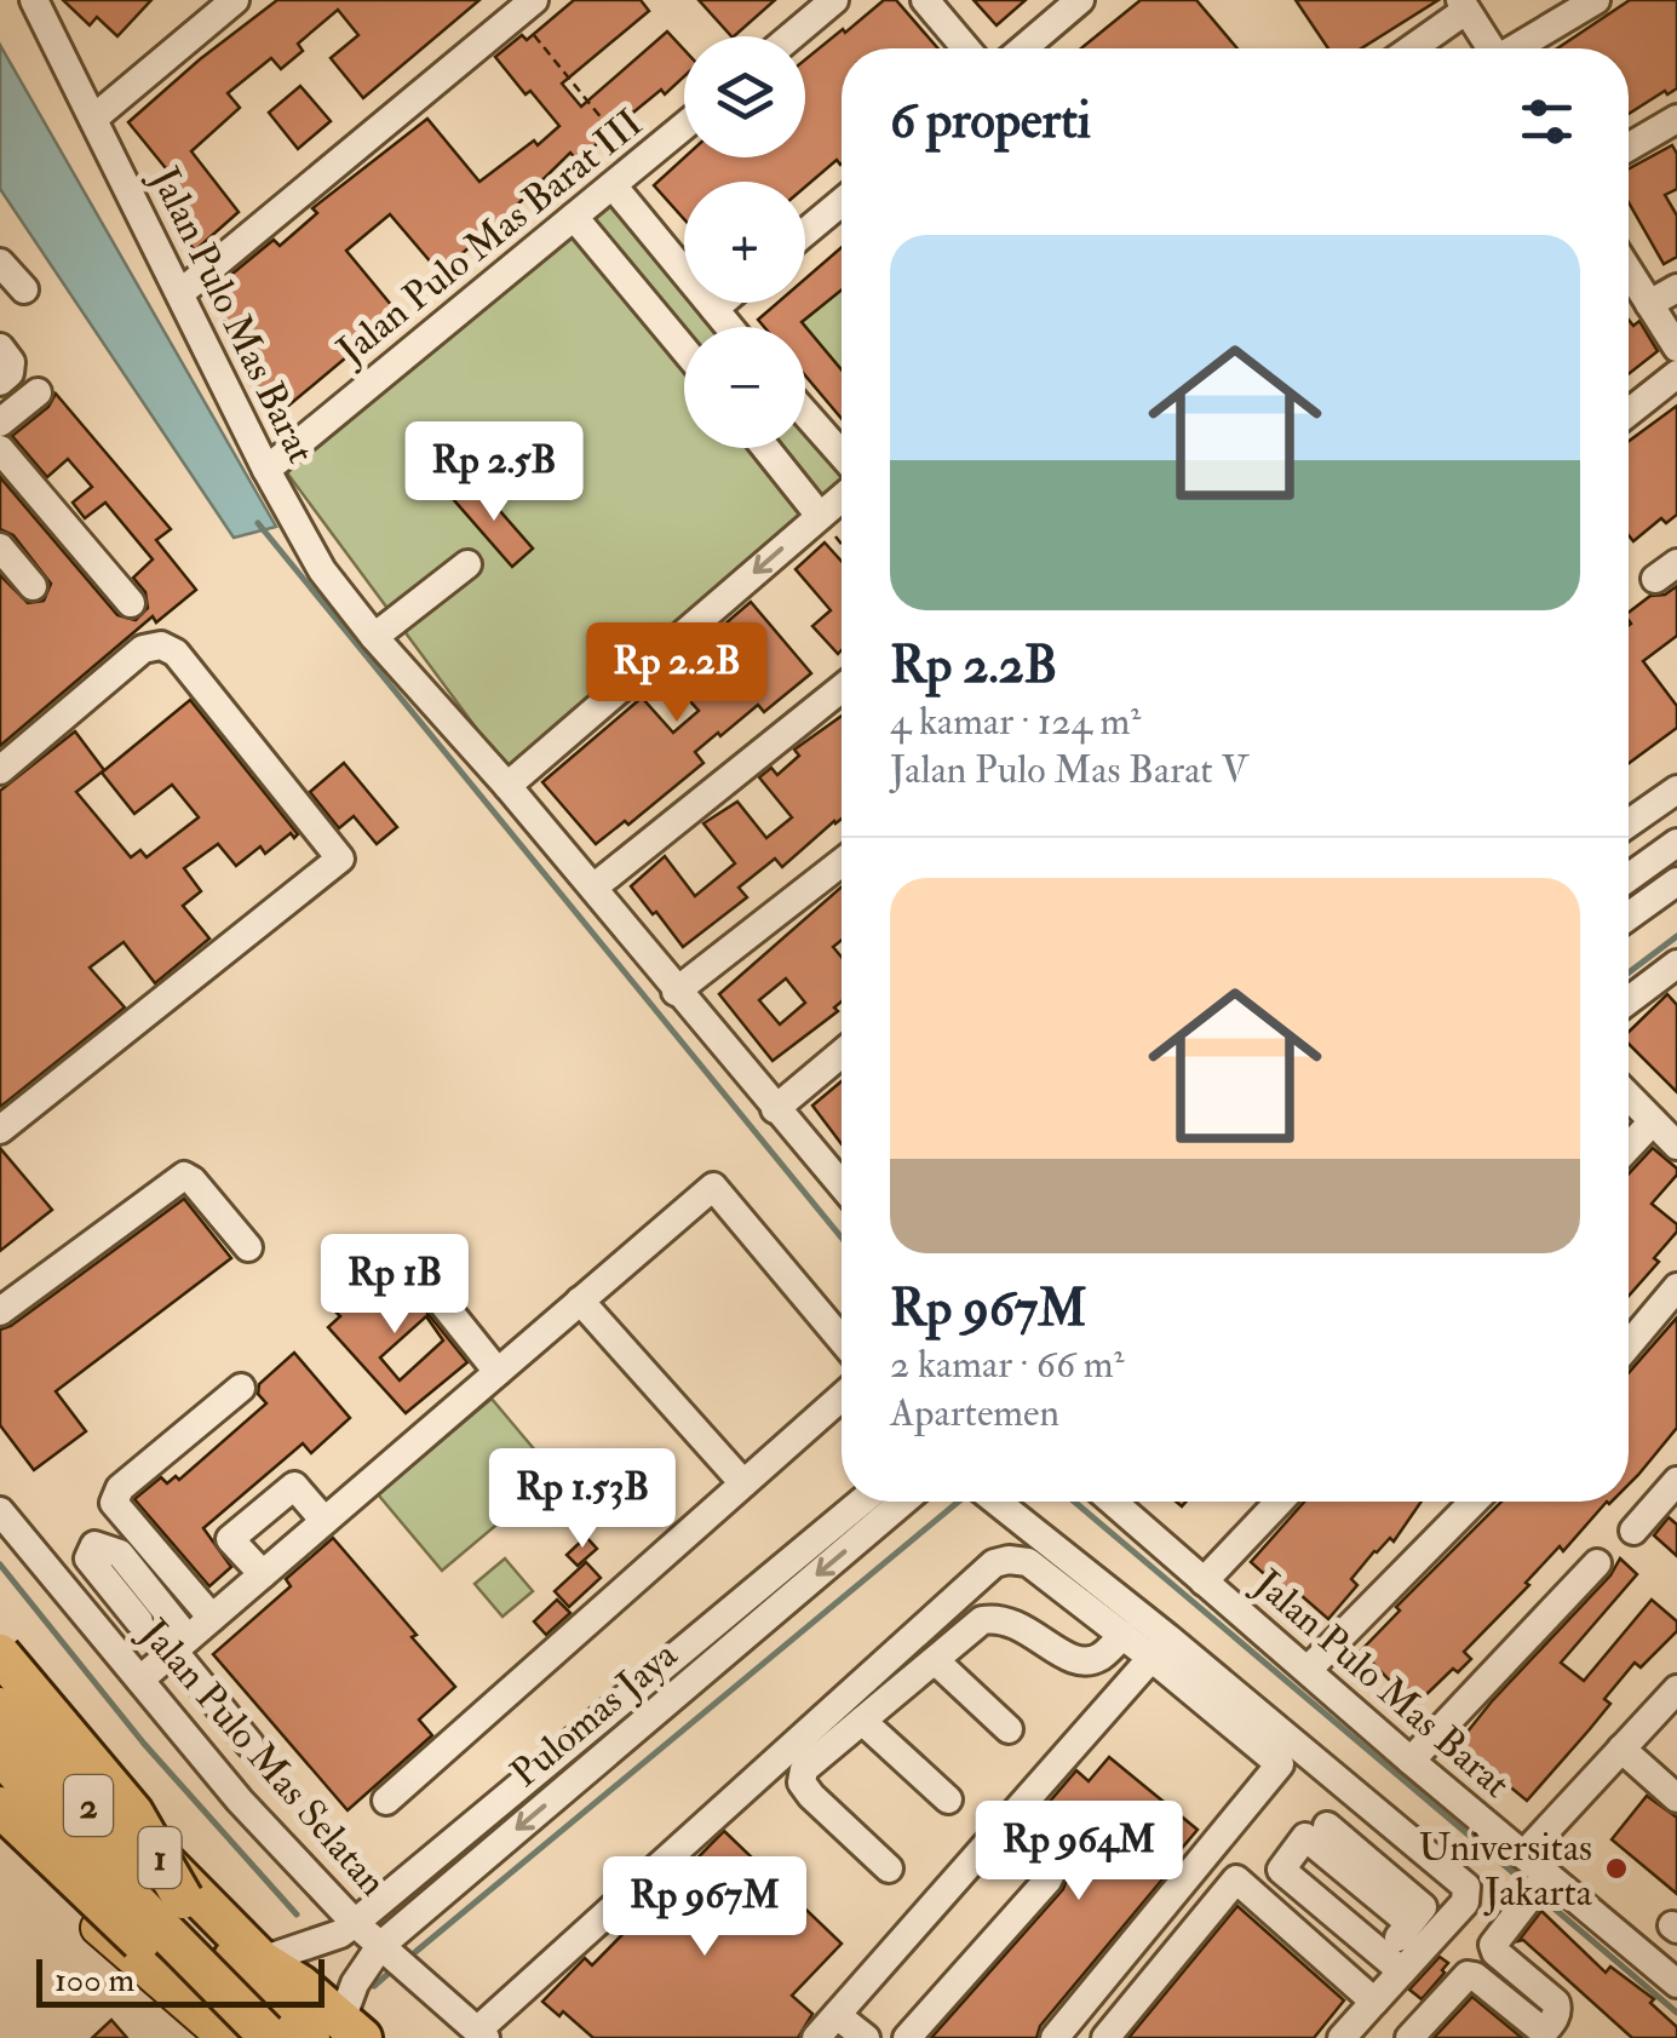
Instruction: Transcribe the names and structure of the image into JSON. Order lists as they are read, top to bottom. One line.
{"streets":{"highway":["2","1"],"street":["Jalan Pulo Mas Barat III","Jalan Pulo Mas Barat","Pulomas Jaya","Jalan Pulo Mas Selatan"]},"crossings":[["Jalan Pulo Mas Barat III","Jalan Pulo Mas Barat"],["Pulomas Jaya","Jalan Pulo Mas Selatan"],["Pulomas Jaya","2"],["Pulomas Jaya","1"],["2","1"]],"places":["Universitas Jakarta"],"scale_bar":"100 m","page":{"map_buttons":["+","−"],"heading":"6 properti","list":[{"name":"Rp 2.2B","note":"4 kamar · 124 m² · Jalan Pulo Mas Barat V"},{"name":"Rp 967M","note":"2 kamar · 66 m² · Apartemen"}],"price":["Rp 2.5B","Rp 2.2B","Rp 1B","Rp 1.53B","Rp 964M","Rp 967M"],"scale":"100 m"}}
